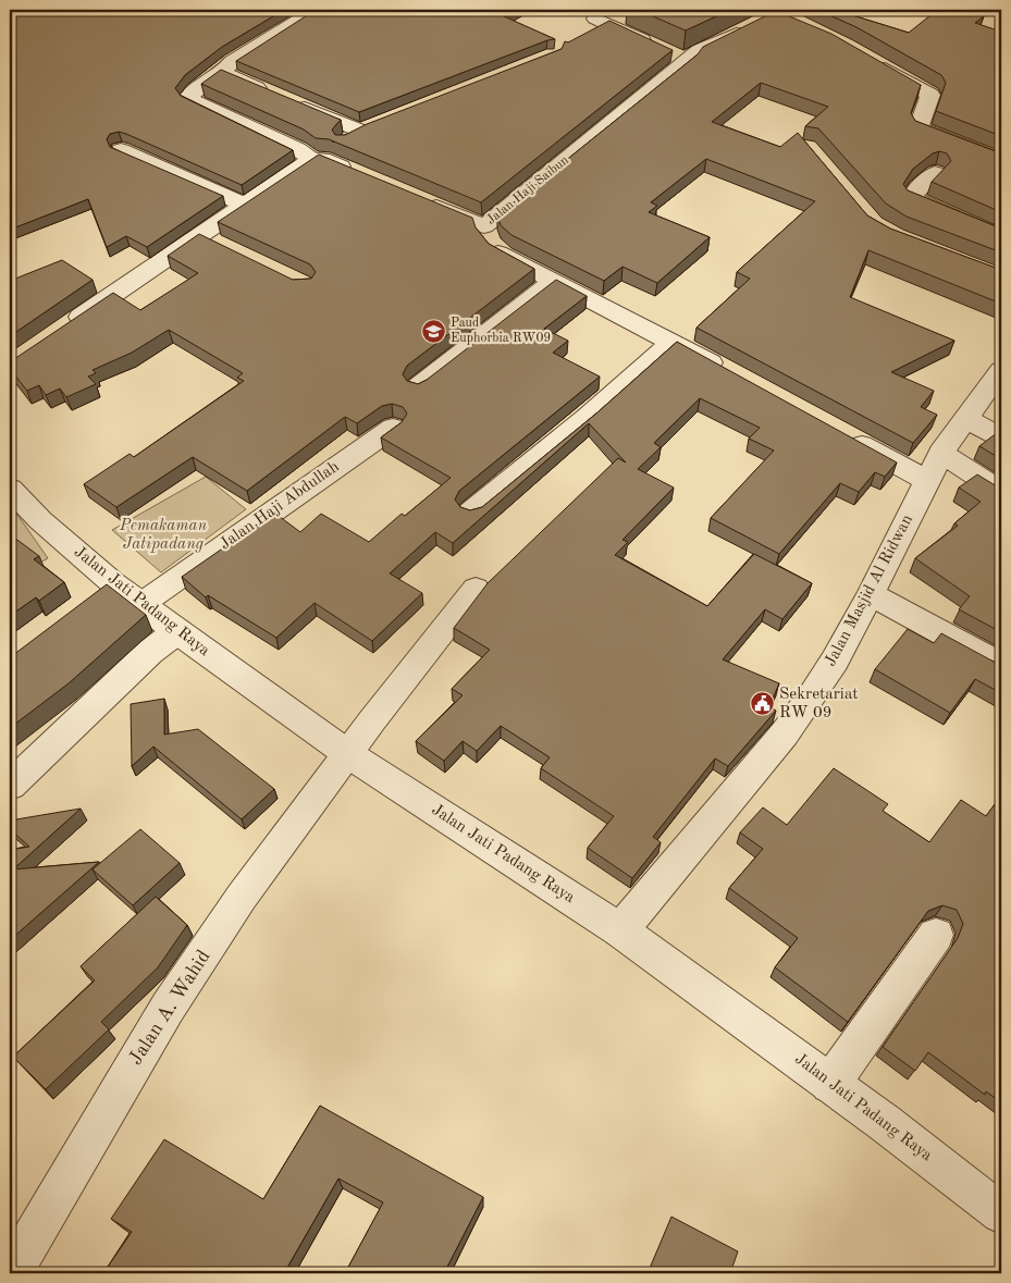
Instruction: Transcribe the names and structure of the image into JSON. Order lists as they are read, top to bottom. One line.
{"streets":{"street":["Jalan Haji Saibun","Jalan Haji Abdullah","Jalan Masjid Al Ridwan","Jalan Jati Padang Raya","Jalan A. Wahid"]},"crossings":[["Jalan Haji Abdullah","Jalan Jati Padang Raya"],["Jalan Masjid Al Ridwan","Jalan Jati Padang Raya"],["Jalan Jati Padang Raya","Jalan A. Wahid"]],"parks":["Pemakaman Jatipadang"],"places":{"school or university":["Paud Euphorbia RW09"],"public building":["Sekretariat RW 09"]}}
